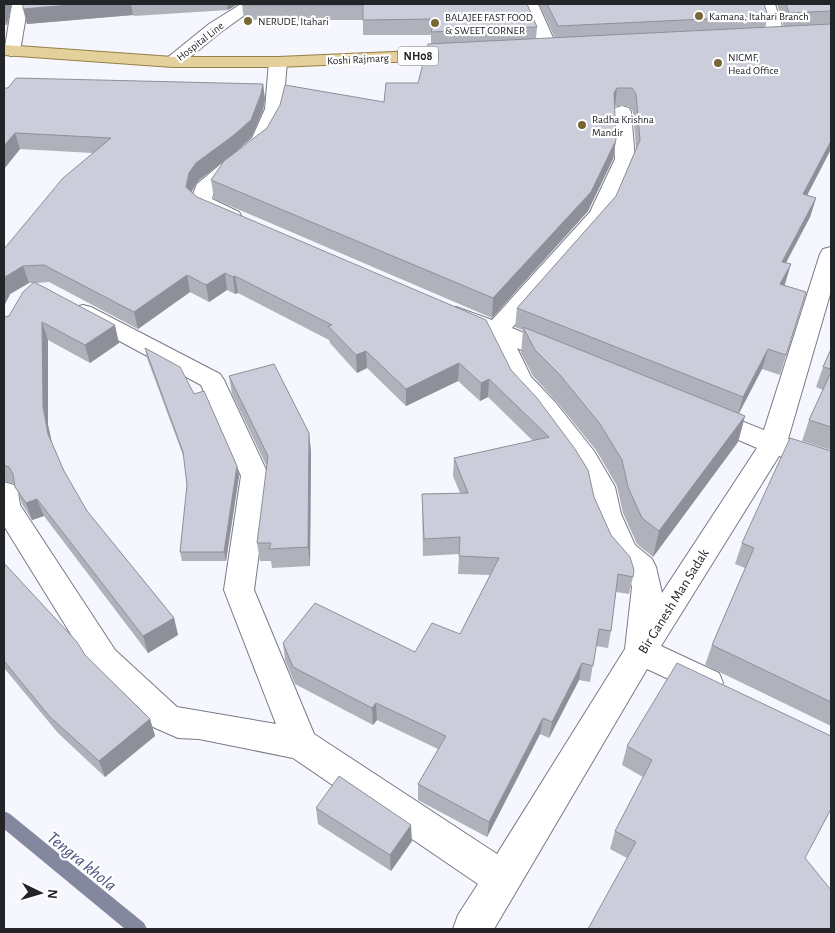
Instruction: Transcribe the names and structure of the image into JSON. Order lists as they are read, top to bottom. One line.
{"streets":{"main road":["NH08","Koshi Rajmarg"],"street":["Hospital Line","Bir Ganesh Man Sadak"]},"crossings":[["Hospital Line","Koshi Rajmarg"]],"water":["Tengra khola"],"places":["Kamana, Itahari Branch","NERUDE, Itahari","BALAJEE FAST FOOD & SWEET CORNER","NICMF, Head Office","Radha Krishna Mandir"],"north":"right"}
